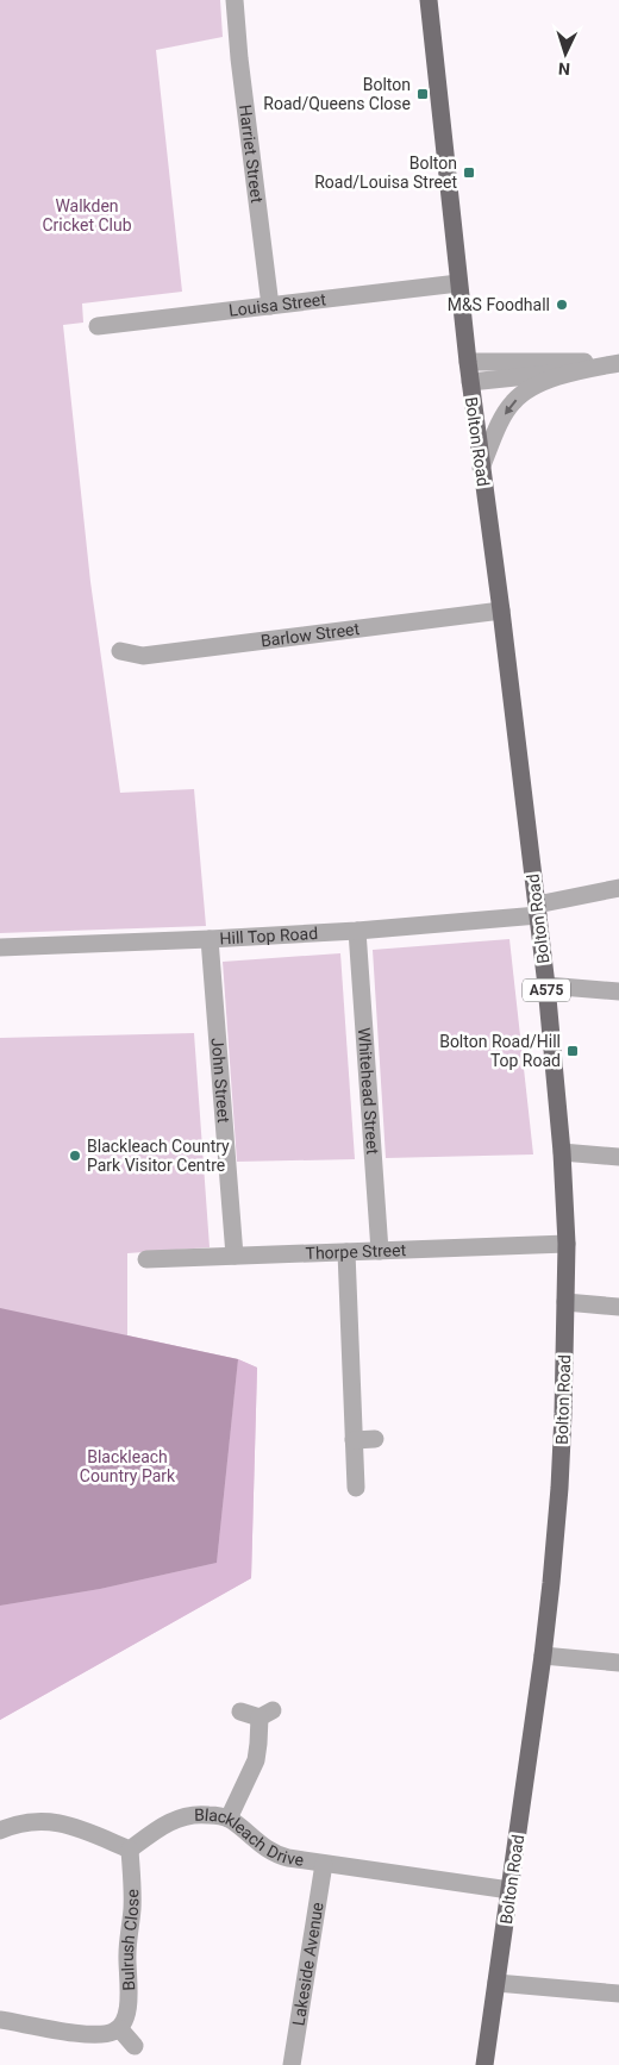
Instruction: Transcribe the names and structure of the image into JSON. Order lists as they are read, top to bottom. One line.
{"streets":{"main road":["Bolton Road","A575"],"street":["Harriet Street","Louisa Street","Barlow Street","Hill Top Road","John Street","Whitehead Street","Thorpe Street","Blackleach Drive","Bulrush Close","Lakeside Avenue"]},"crossings":[["Harriet Street","Louisa Street"],["Louisa Street","Bolton Road"],["Bolton Road","Barlow Street"],["Bolton Road","Hill Top Road"],["Bolton Road","A575"],["Bolton Road","Thorpe Street"],["Bolton Road","Blackleach Drive"],["Hill Top Road","John Street"],["Hill Top Road","Whitehead Street"],["John Street","Thorpe Street"],["Whitehead Street","Thorpe Street"],["Blackleach Drive","Bulrush Close"],["Blackleach Drive","Lakeside Avenue"]],"parks":["Walkden Cricket Club","Blackleach Country Park"],"places":{"transit":["Bolton Road/Queens Close","Bolton Road/Louisa Street","Bolton Road/Hill Top Road"],"other":["M&S Foodhall","Blackleach Country Park Visitor Centre"]},"north":"bottom"}
